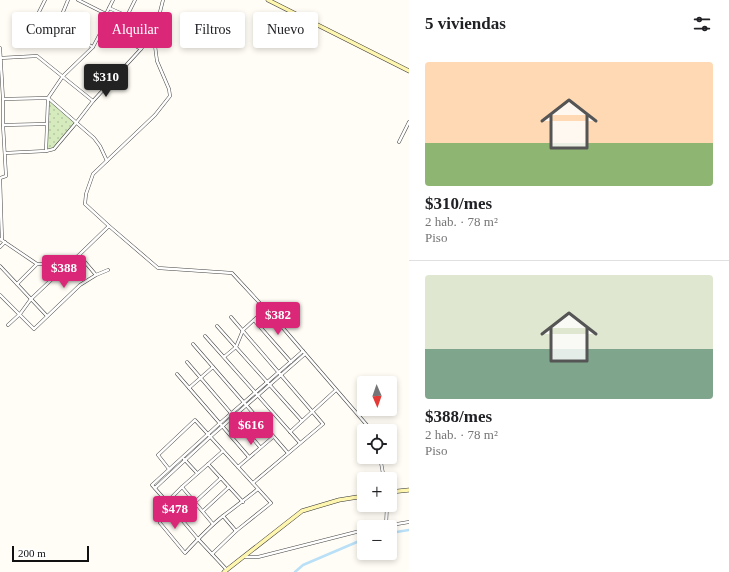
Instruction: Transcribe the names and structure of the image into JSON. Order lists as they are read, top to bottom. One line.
{"scale_bar":"200 m","north":"bottom","page":{"heading":"5 viviendas","chip":["Comprar","Alquilar","Filtros","Nuevo"],"list":[{"name":"$310/mes","note":"2 hab. · 78 m² · Piso"},{"name":"$388/mes","note":"2 hab. · 78 m² · Piso"}],"price":["$310","$388","$382","$616","$478"],"map_buttons":["+","−"],"scale":"200 m"}}
